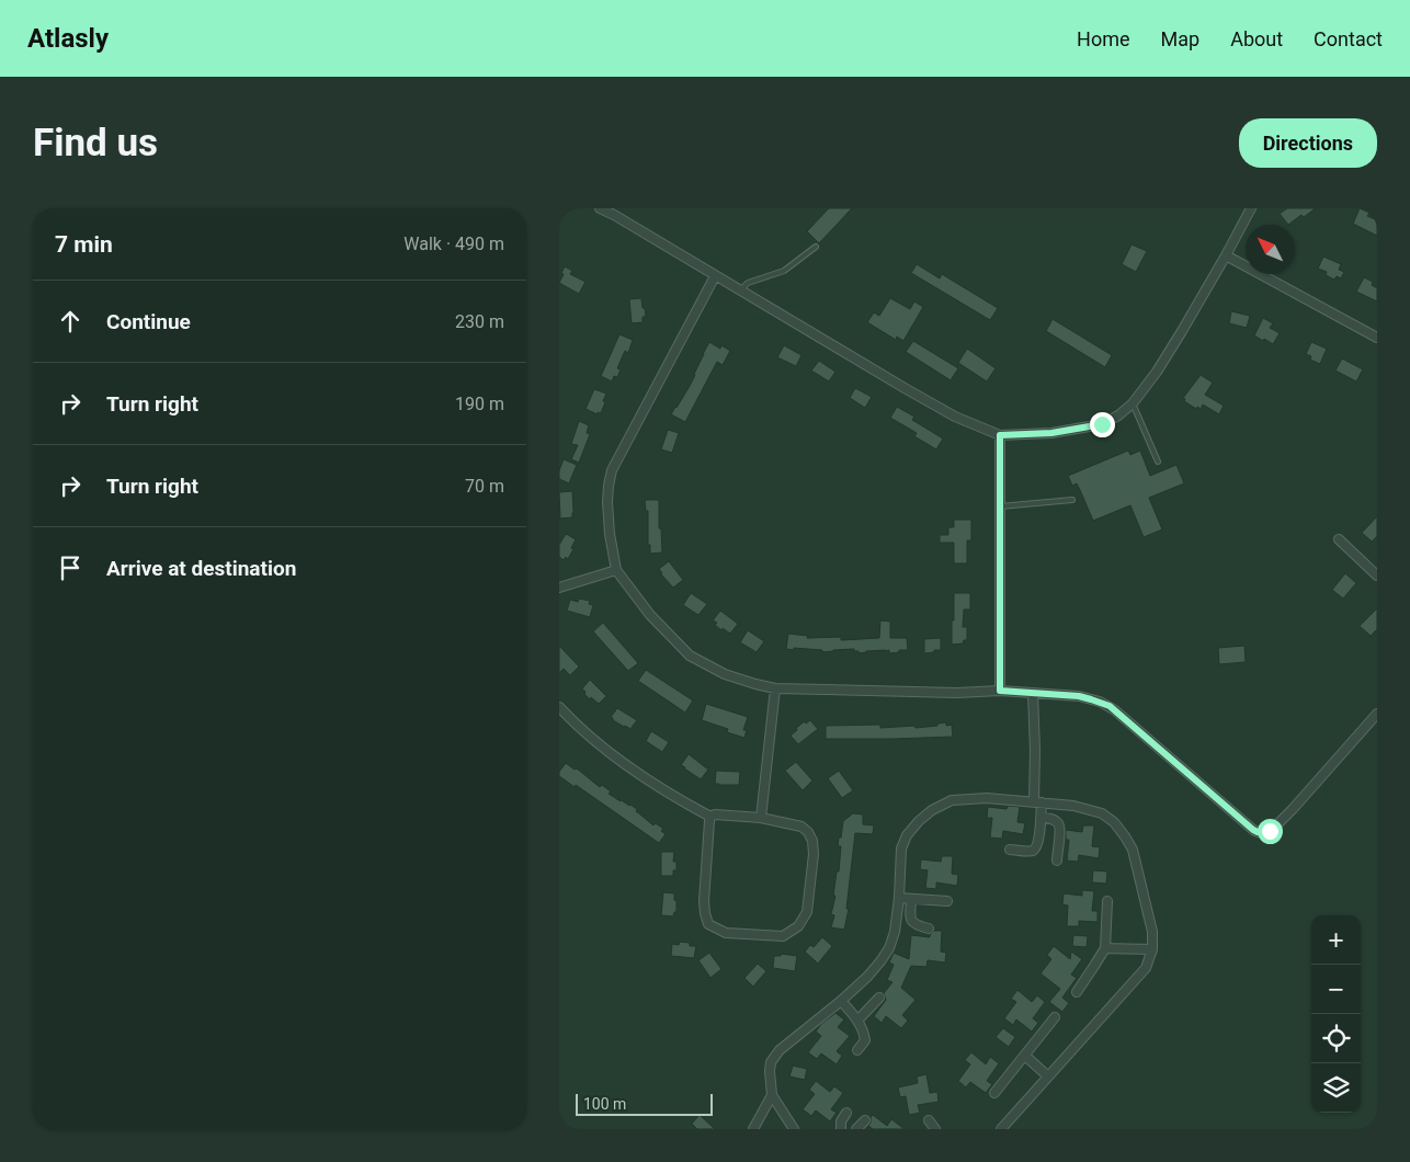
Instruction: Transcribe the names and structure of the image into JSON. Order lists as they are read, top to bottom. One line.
{"scale_bar":"100 m","north":"top left","page":{"header":"Atlasly","nav":["Home","Map","About","Contact"],"buttons":"Directions","title":"Find us","heading":["7 min","Walk · 490 m"],"list":[["Continue","230 m"],["Turn right","190 m"],["Turn right","70 m"],"Arrive at destination"],"map_buttons":["+","−"],"scale":"100 m"}}
